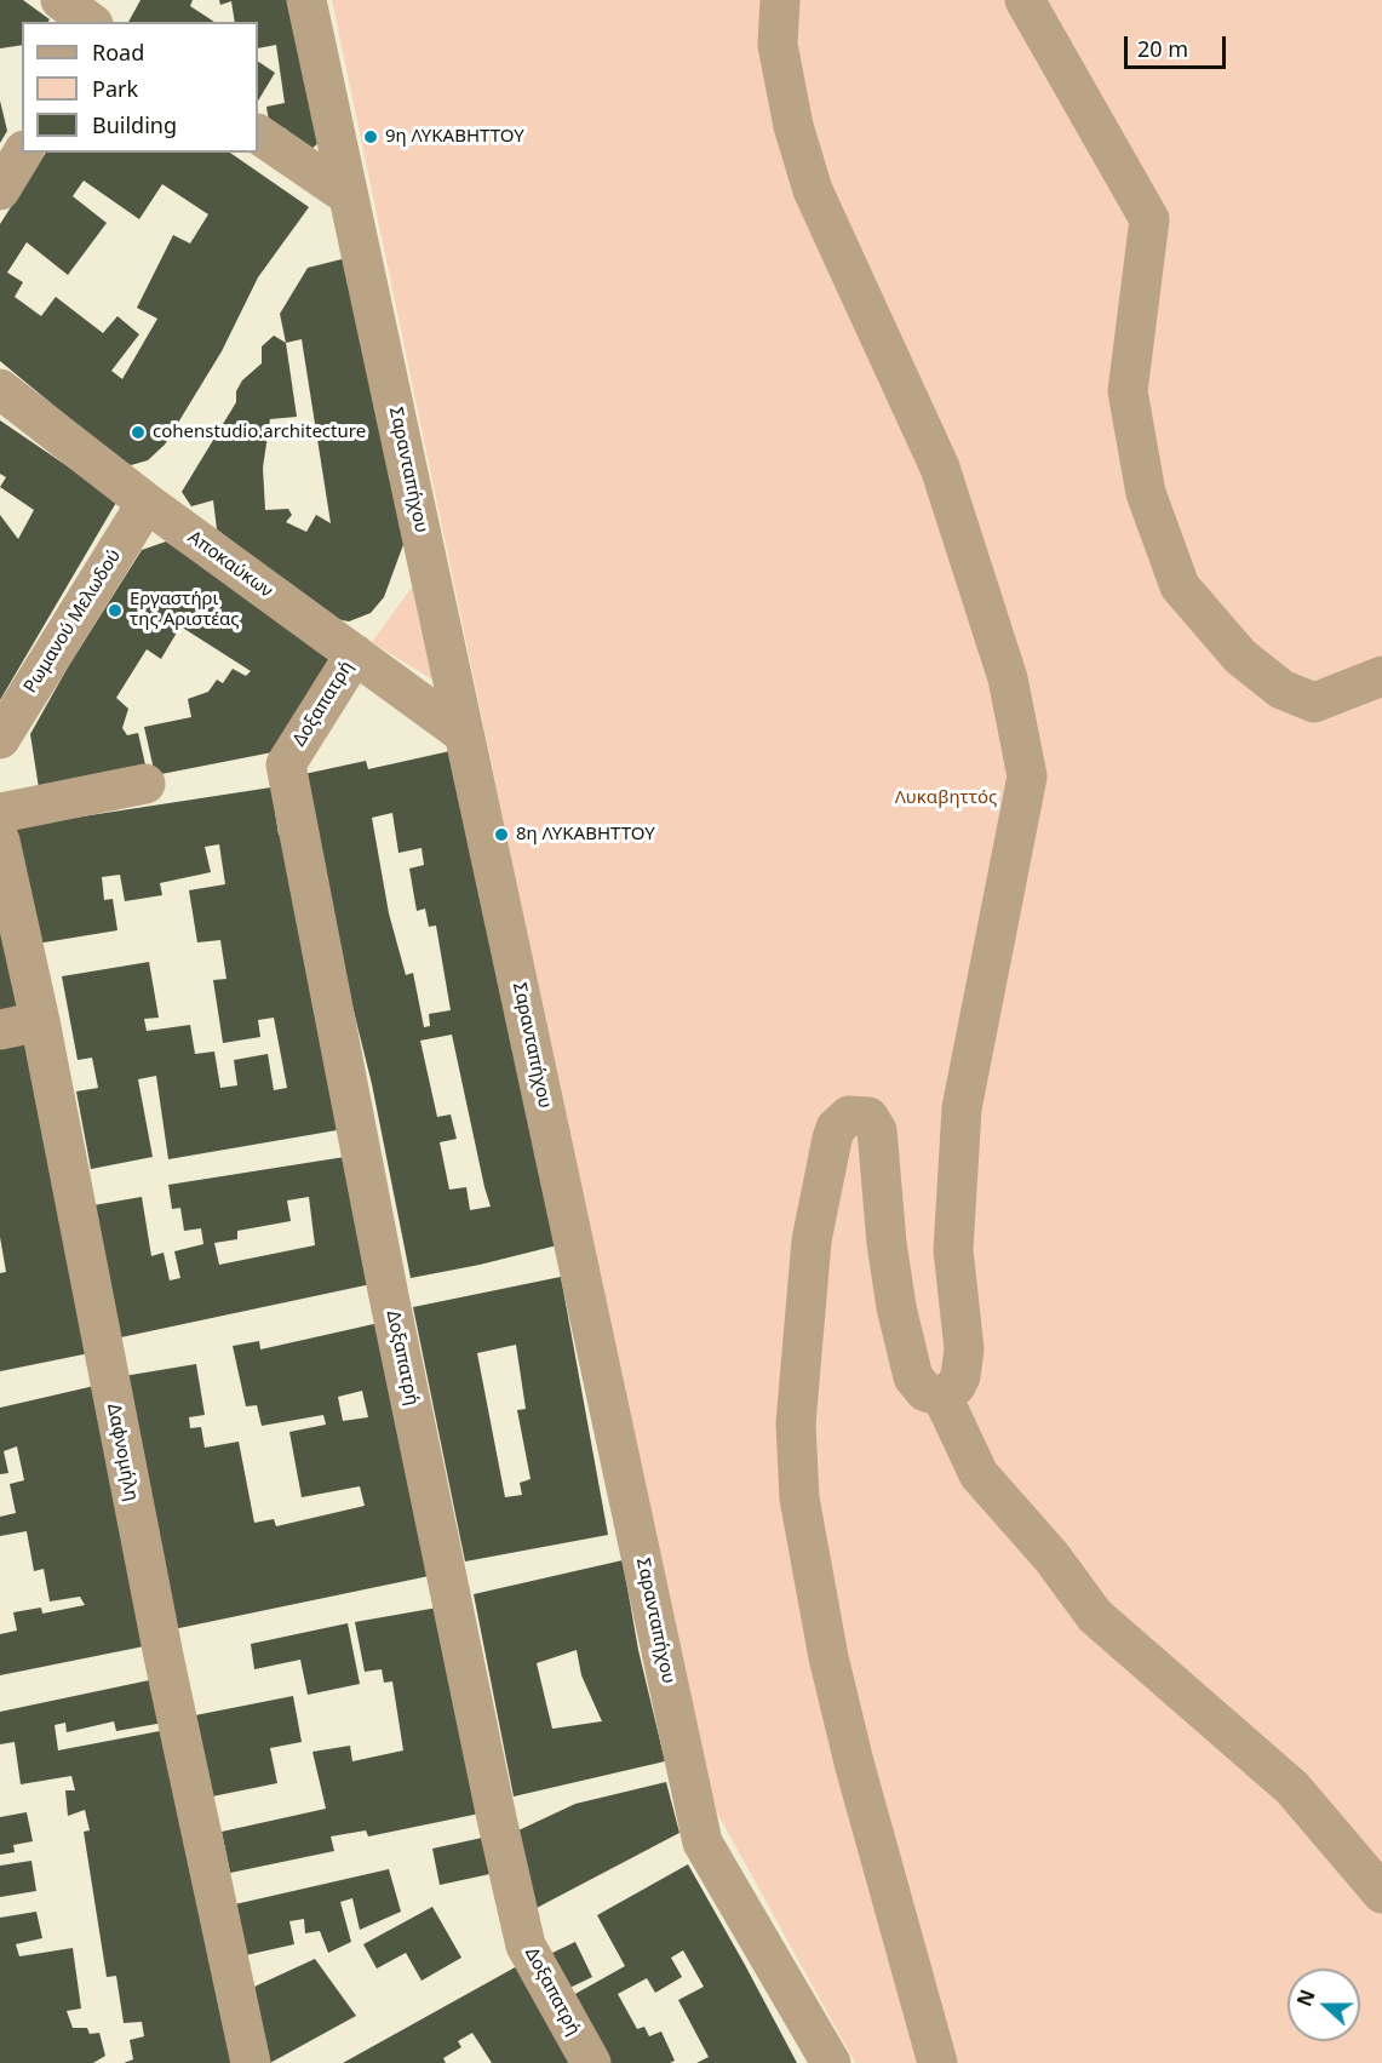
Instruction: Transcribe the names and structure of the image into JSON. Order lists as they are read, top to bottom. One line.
{"streets":{"street":["Σαρανταπήχου","Αποκαύκων","Ρωμανού Μελωδού","Δοξαπατρή","Δαφνομήλη"]},"crossings":[["Σαρανταπήχου","Αποκαύκων"],["Αποκαύκων","Ρωμανού Μελωδού"],["Αποκαύκων","Δοξαπατρή"]],"parks":["Λυκαβηττός"],"places":["9η ΛΥΚΑΒΗΤΤΟΥ","cohenstudio.architecture","Εργαστήρι της Αριστέας","8η ΛΥΚΑΒΗΤΤΟΥ"],"legend":["Road","Park","Building"],"scale_bar":"20 m","north":"left"}
